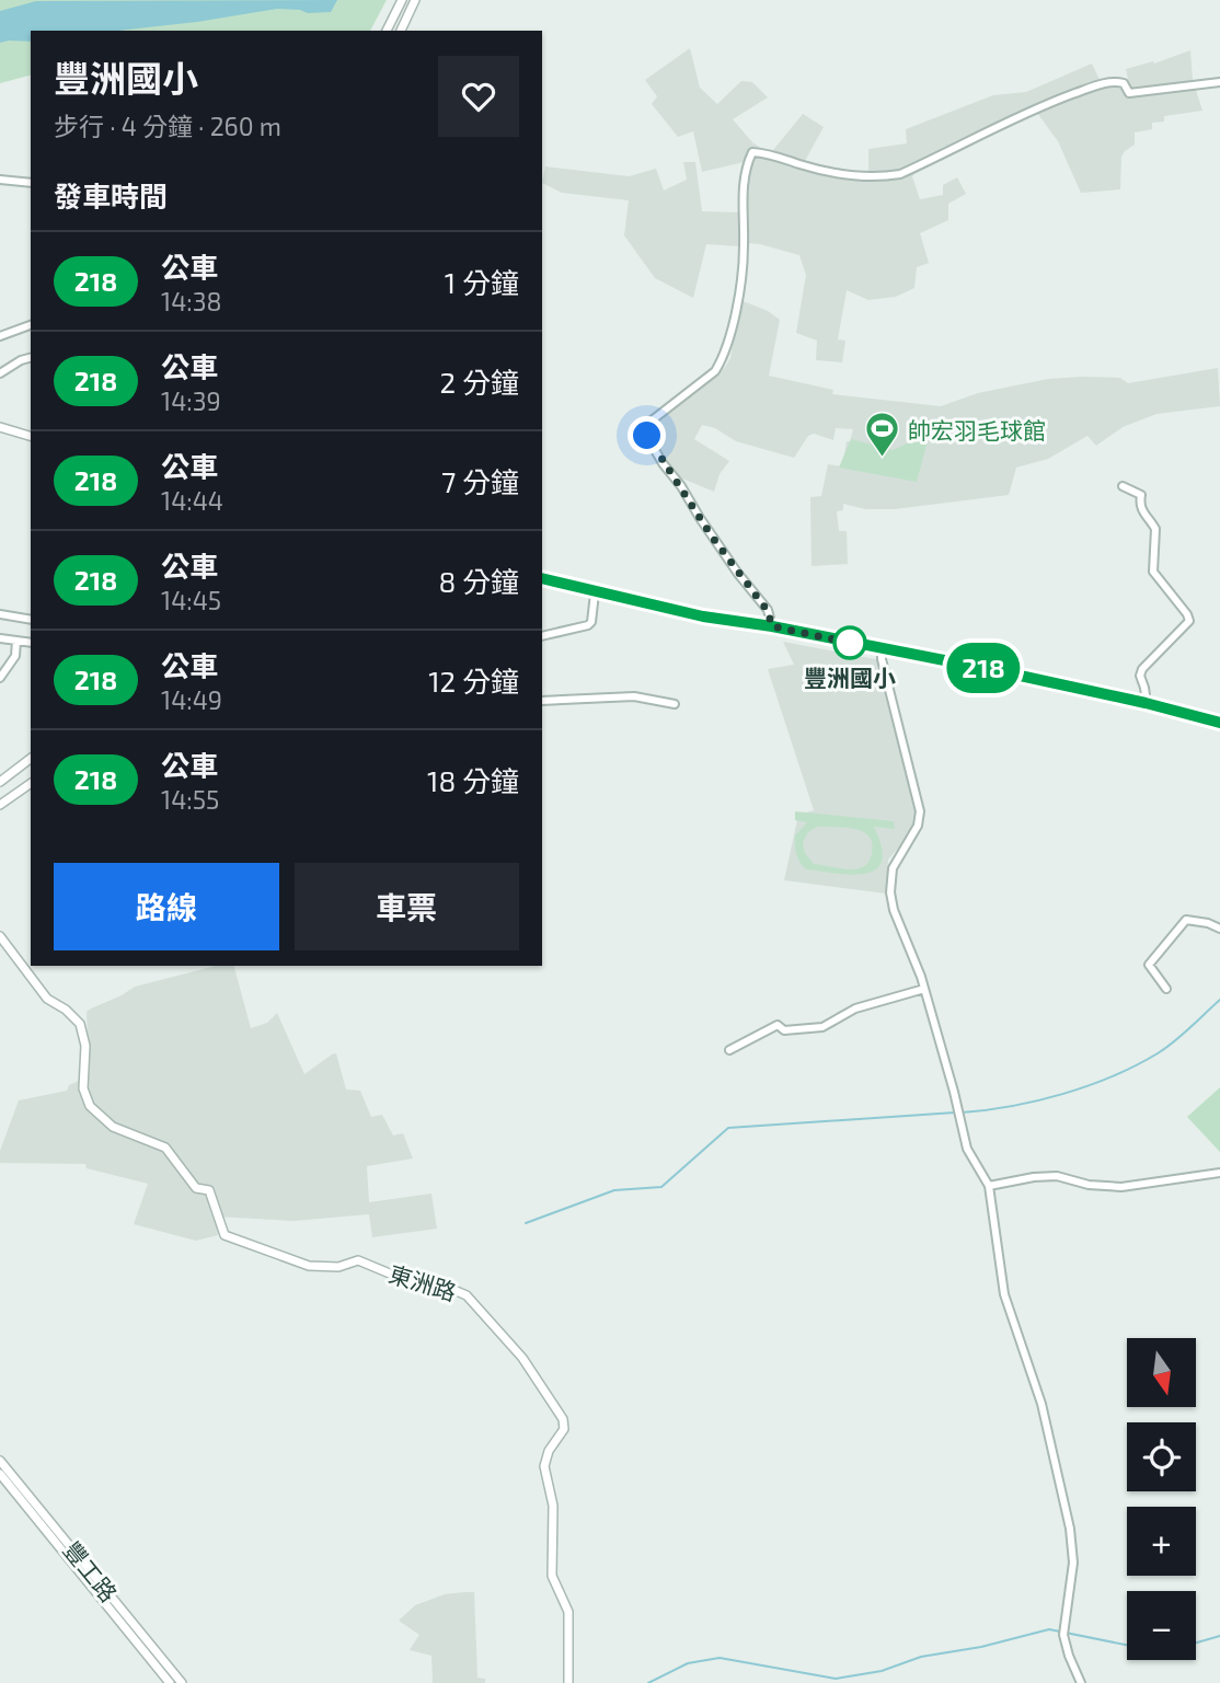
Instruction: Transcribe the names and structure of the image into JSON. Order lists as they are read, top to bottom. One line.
{"streets":{"street":["東洲路","豐工路"]},"places":{"sports":["帥宏羽毛球館"],"other":["豐洲國小"]},"lines":["bus line 218"],"north":"bottom","page":{"on_map":"218","heading":[["豐洲國小","步行 · 4 分鐘 · 260 m"],"發車時間"],"list":[{"mark":"218","name":"公車","note":"14:38","value":"1 分鐘"},{"mark":"218","name":"公車","note":"14:39","value":"2 分鐘"},{"mark":"218","name":"公車","note":"14:44","value":"7 分鐘"},{"mark":"218","name":"公車","note":"14:45","value":"8 分鐘"},{"mark":"218","name":"公車","note":"14:49","value":"12 分鐘"},{"mark":"218","name":"公車","note":"14:55","value":"18 分鐘"}],"buttons":["路線","車票"],"map_buttons":["+","−"]}}
